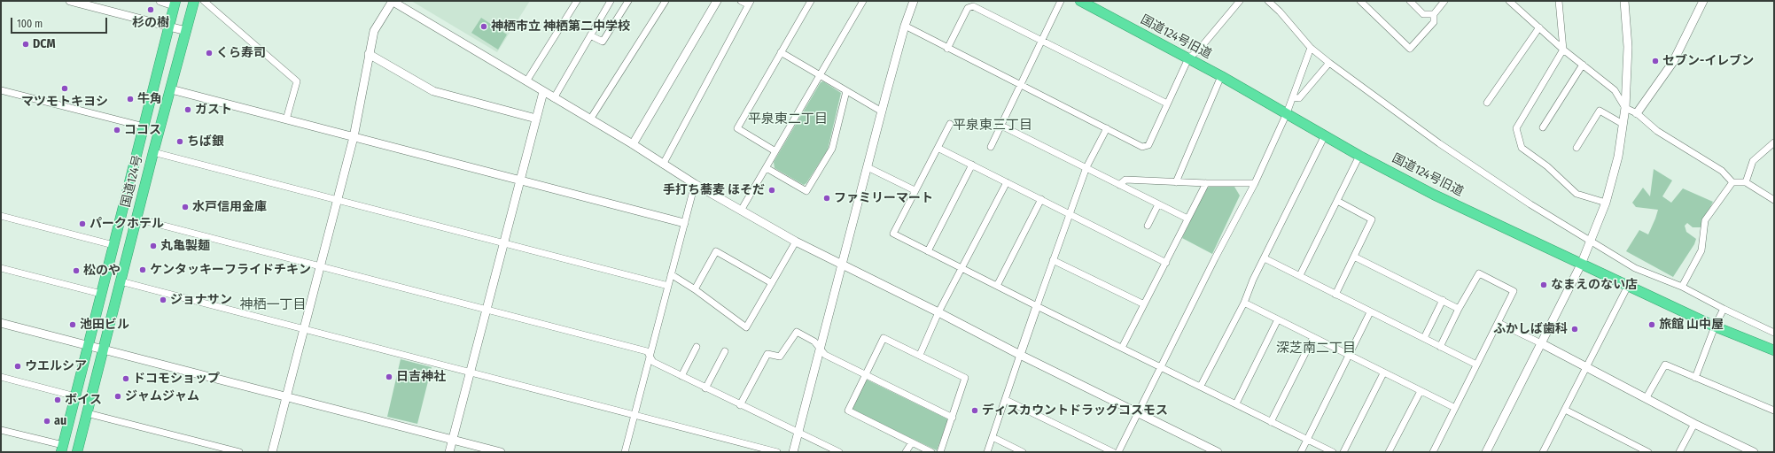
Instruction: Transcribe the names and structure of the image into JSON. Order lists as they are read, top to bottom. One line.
{"streets":{"highway":["国道124号旧道","国道124号"]},"districts":["平泉東二丁目","平泉東三丁目","神栖一丁目","深芝南二丁目"],"places":["杉の樹","神栖市立 神栖第二中学校","DCM","くら寿司","セブン-イレブン","マツモトキヨシ","牛角","ガスト","ココス","ちば銀","手打ち蕎麦 ほそだ","ファミリーマート","水戸信用金庫","パークホテル","丸亀製麺","ケンタッキーフライドチキン","松のや","なまえのない店","ジョナサン","池田ビル","旅館 山中屋","ふかしば歯科","ウエルシア","日吉神社","ドコモショップ","ジャムジャム","ボイス","ディスカウントドラッグコスモス","au"],"scale_bar":"100 m"}
